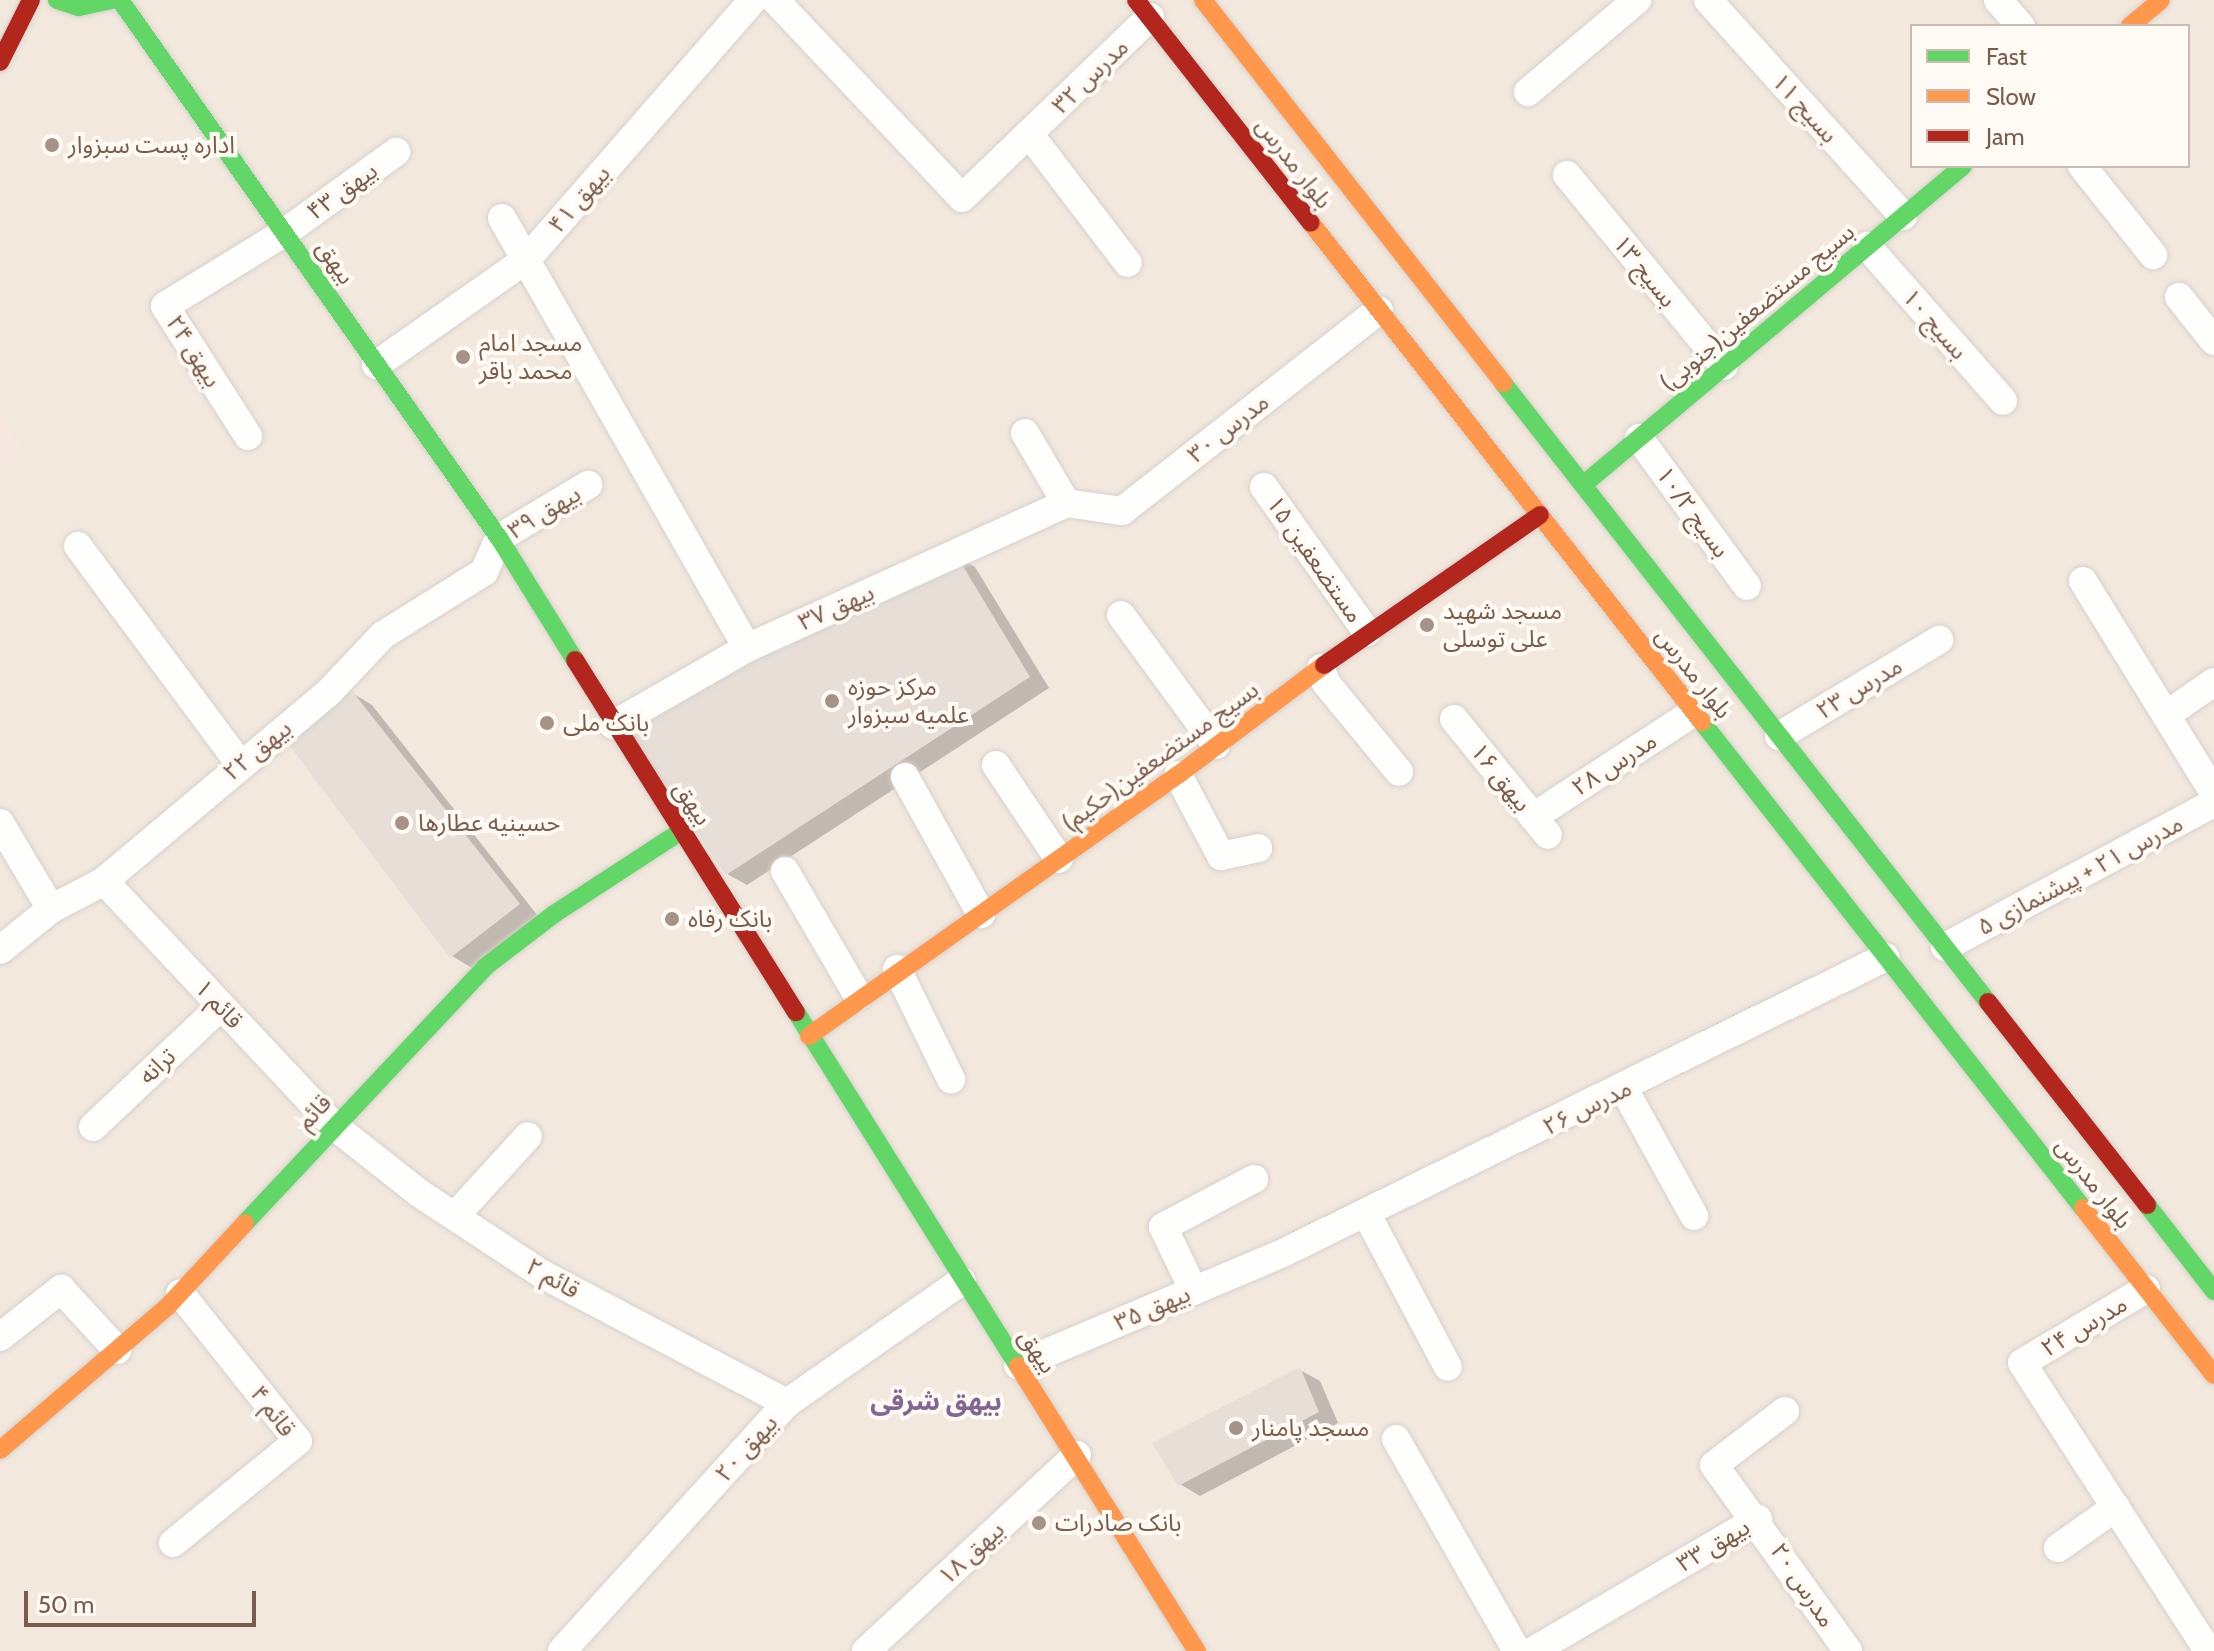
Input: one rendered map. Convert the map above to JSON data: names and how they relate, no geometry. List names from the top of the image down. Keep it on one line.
{"streets":{"main road":["بلوار مدرس","بیهق","بسیج مستضعفین(جنوبی)","بسیج مستضعفین(حکیم)","قائم"],"street":["مدرس ۳۲","بسیج ۱۱","بیهق ۴۳","بیهق ۴۱","بسیج ۱۳","بسیج ۱۰","بیهق ۲۴","مدرس ۳۰","بیهق ۳۹","بسیج ۱۰/۲","مستضعفین ۱۵","بیهق ۳۷","مدرس ۲۳","بیهق ۲۲","مدرس ۲۸","بیهق ۱۶","مدرس ۲۱ + پیشنمازی ۵","قائم ۱","ترانه","مدرس ۲۶","قائم ۲","بیهق ۳۵","مدرس ۲۴","قائم ۴","بیهق ۲۰","بیهق ۳۳","بیهق ۱۸","مدرس ۲۰"]},"crossings":[["مدرس ۳۲","بلوار مدرس"],["بسیج ۱۱","بسیج مستضعفین(جنوبی)"],["بلوار مدرس","بسیج مستضعفین(جنوبی)"],["بلوار مدرس","مدرس ۳۰"],["بلوار مدرس","مدرس ۲۳"],["بلوار مدرس","بسیج مستضعفین(حکیم)"],["بلوار مدرس","مدرس ۲۸"],["بلوار مدرس","مدرس ۲۱ + پیشنمازی ۵"],["بلوار مدرس","مدرس ۲۶"],["بلوار مدرس","مدرس ۲۴"],["بیهق ۴۳","بیهق"],["بیهق ۴۳","بیهق ۲۴"],["بیهق ۴۱","بیهق"],["بیهق","بیهق ۲۴"],["بیهق","بیهق ۳۹"],["بیهق","بیهق ۳۷"],["بیهق","بیهق ۲۲"],["بیهق","بسیج مستضعفین(حکیم)"],["بیهق","قائم"],["بیهق","بیهق ۳۵"],["بیهق","بیهق ۲۰"],["بیهق","بیهق ۱۸"],["بسیج ۱۳","بسیج مستضعفین(جنوبی)"],["بسیج مستضعفین(جنوبی)","بسیج ۱۰"],["بسیج مستضعفین(جنوبی)","بسیج ۱۰/۲"],["مدرس ۳۰","بیهق ۳۷"],["بیهق ۳۹","بیهق ۲۲"],["مستضعفین ۱۵","بسیج مستضعفین(حکیم)"],["بیهق ۲۲","قائم ۱"],["مدرس ۲۸","بیهق ۱۶"],["قائم ۱","ترانه"],["قائم ۱","قائم"],["قائم ۱","قائم ۲"],["مدرس ۲۶","بیهق ۳۵"],["قائم","قائم ۲"],["قائم","قائم ۴"],["قائم ۲","بیهق ۲۰"],["بیهق ۳۳","مدرس ۲۰"]],"districts":["بیهق شرقی"],"places":["اداره پست سبزوار","مسجد امام محمد باقر","مسجد شهید علی توسلی","مرکز حوزه علمیه سبزوار","بانک ملی","حسینیه عطارها","بانک رفاه","مسجد پامنار","بانک صادرات"],"legend":["Fast","Slow","Jam"],"scale_bar":"50 m"}
